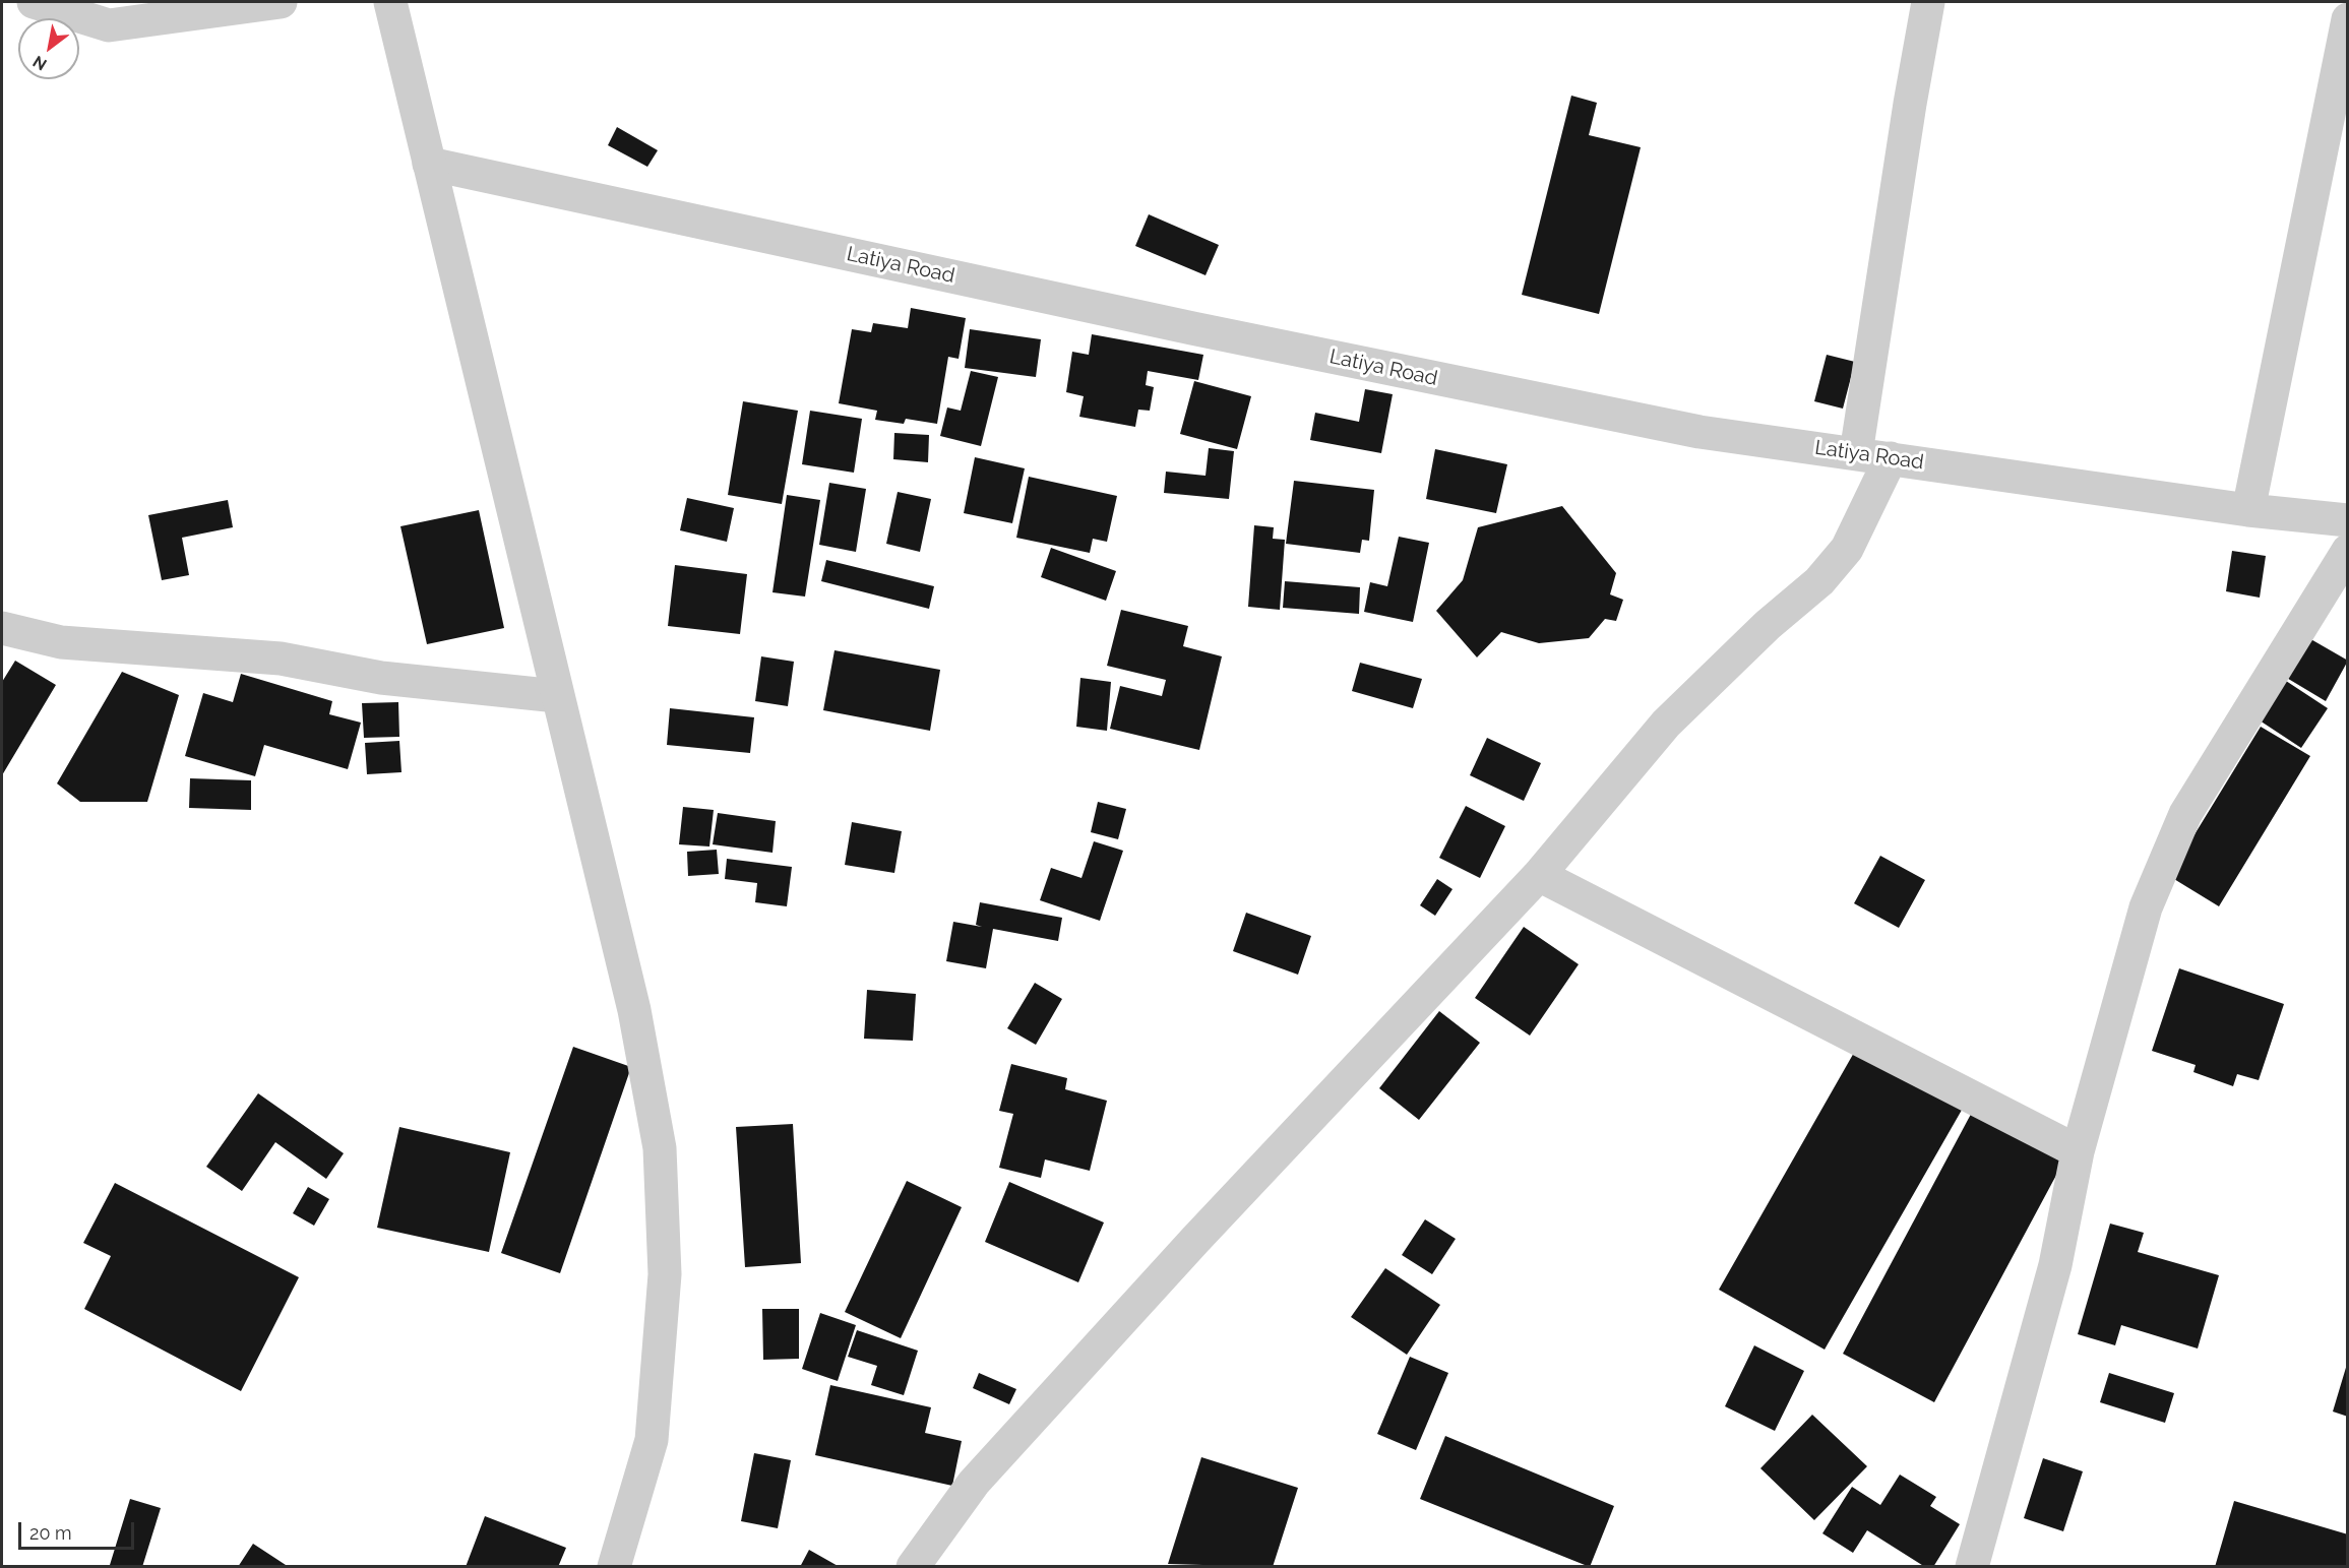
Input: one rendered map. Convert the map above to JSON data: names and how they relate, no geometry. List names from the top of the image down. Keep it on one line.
{"streets":{"street":["Latiya Road"]},"scale_bar":"20 m","north":"bottom left"}
